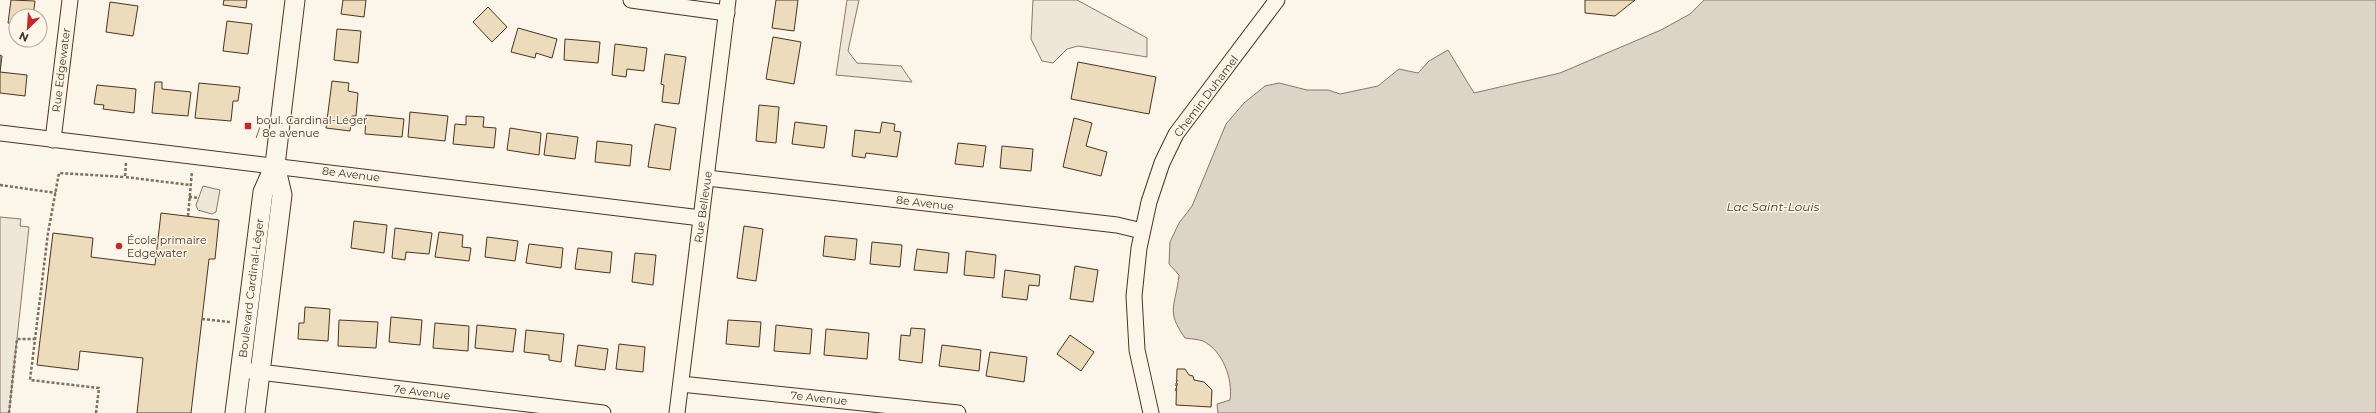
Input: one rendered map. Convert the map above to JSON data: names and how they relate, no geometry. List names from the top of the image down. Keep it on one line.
{"streets":{"street":["Rue Edgewater","Chemin Duhamel","8e Avenue","Rue Bellevue","Boulevard Cardinal-Léger","7e Avenue"]},"crossings":[["Rue Edgewater","8e Avenue"],["Chemin Duhamel","8e Avenue"],["8e Avenue","Rue Bellevue"],["8e Avenue","Boulevard Cardinal-Léger"],["Rue Bellevue","7e Avenue"],["Boulevard Cardinal-Léger","7e Avenue"]],"water":["Lac Saint-Louis"],"places":{"transit":["boul. Cardinal-Léger / 8e avenue"],"other":["École primaire Edgewater"]},"north":"bottom left"}
